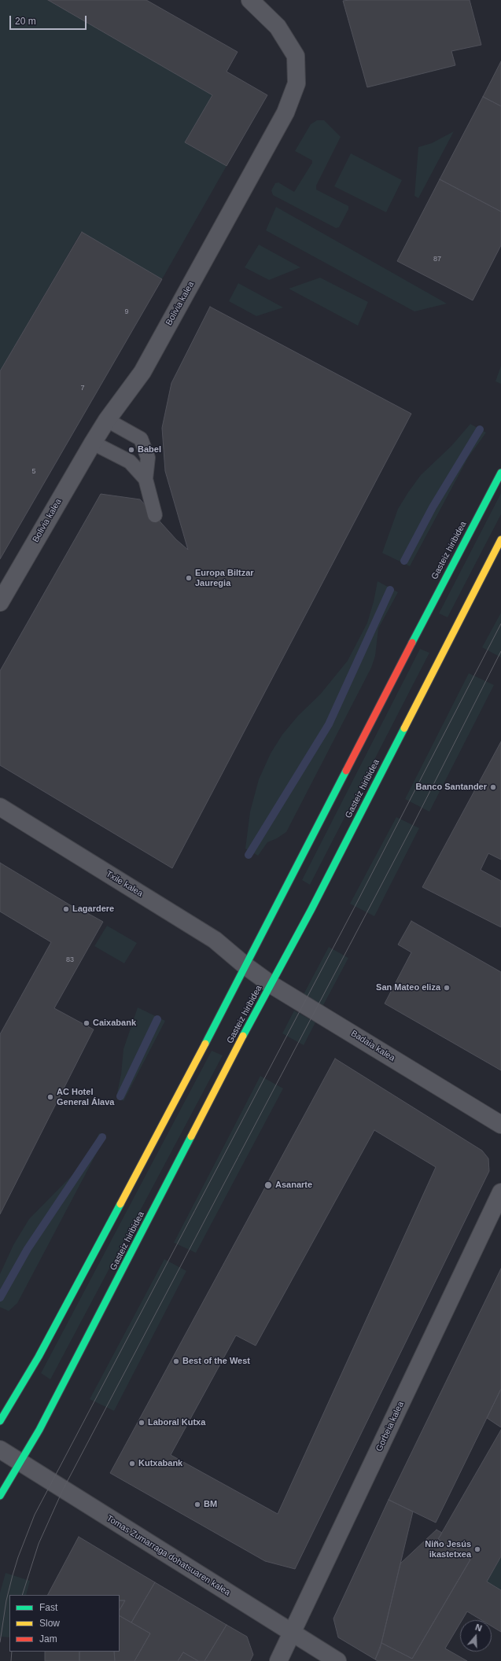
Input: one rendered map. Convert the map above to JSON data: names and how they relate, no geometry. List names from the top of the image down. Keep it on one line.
{"streets":{"main road":["Gasteiz hiribidea"],"street":["Bolivia kalea","Txile kalea","Badaia kalea","Gorbeia kalea","Tomas Zumarraga dohatsuaren kalea"]},"crossings":[["Gasteiz hiribidea","Txile kalea"],["Gasteiz hiribidea","Badaia kalea"],["Gasteiz hiribidea","Tomas Zumarraga dohatsuaren kalea"],["Txile kalea","Badaia kalea"],["Gorbeia kalea","Tomas Zumarraga dohatsuaren kalea"]],"places":["Babel","Europa Biltzar Jauregia","Banco Santander","Lagardere","San Mateo eliza","Caixabank","AC Hotel General Álava","Asanarte","Best of the West","Laboral Kutxa","Kutxabank","BM","Niño Jesús ikastetxea"],"house_numbers":["87","9","7","5","83"],"legend":["Fast","Slow","Jam"],"scale_bar":"20 m","north":"top"}
